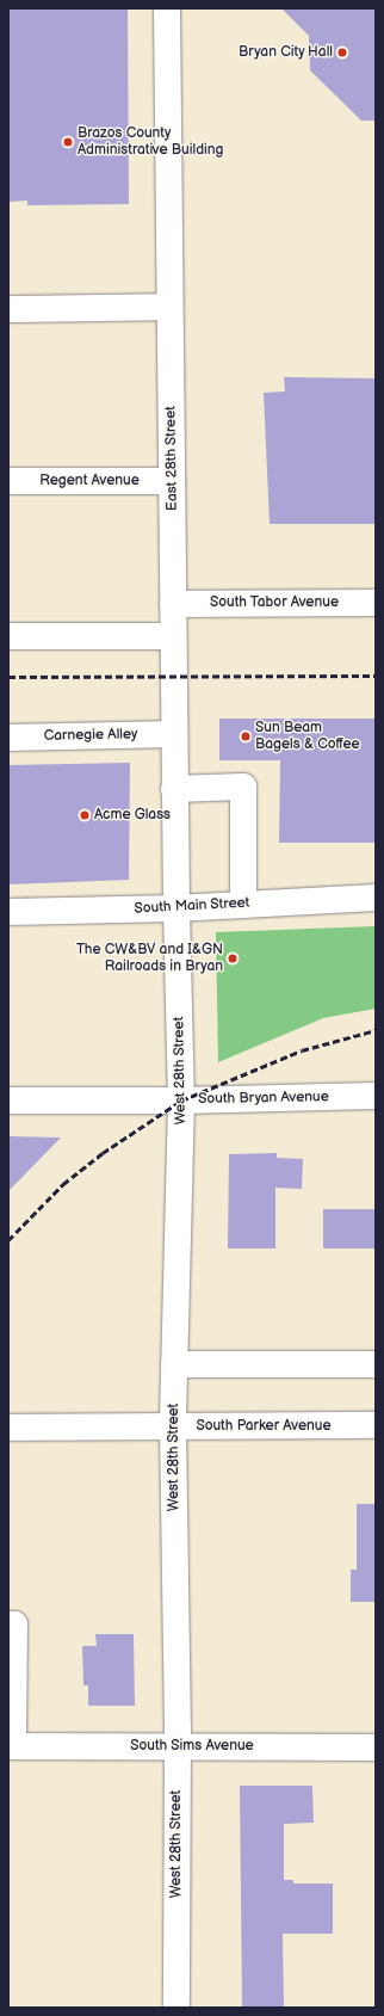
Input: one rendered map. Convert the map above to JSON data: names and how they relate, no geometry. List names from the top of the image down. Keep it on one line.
{"streets":{"street":["East 28th Street","Regent Avenue","South Tabor Avenue","Carnegie Alley","South Main Street","West 28th Street","South Bryan Avenue","South Parker Avenue","South Sims Avenue"]},"crossings":[["East 28th Street","Regent Avenue"],["East 28th Street","South Tabor Avenue"],["East 28th Street","Carnegie Alley"],["East 28th Street","South Main Street"],["East 28th Street","West 28th Street"],["South Main Street","West 28th Street"],["West 28th Street","South Bryan Avenue"],["West 28th Street","South Parker Avenue"],["West 28th Street","South Sims Avenue"]],"places":["Bryan City Hall","Brazos County Administrative Building","Sun Beam Bagels & Coffee","Acme Glass","The CW&BV and I&GN Railroads in Bryan"]}
